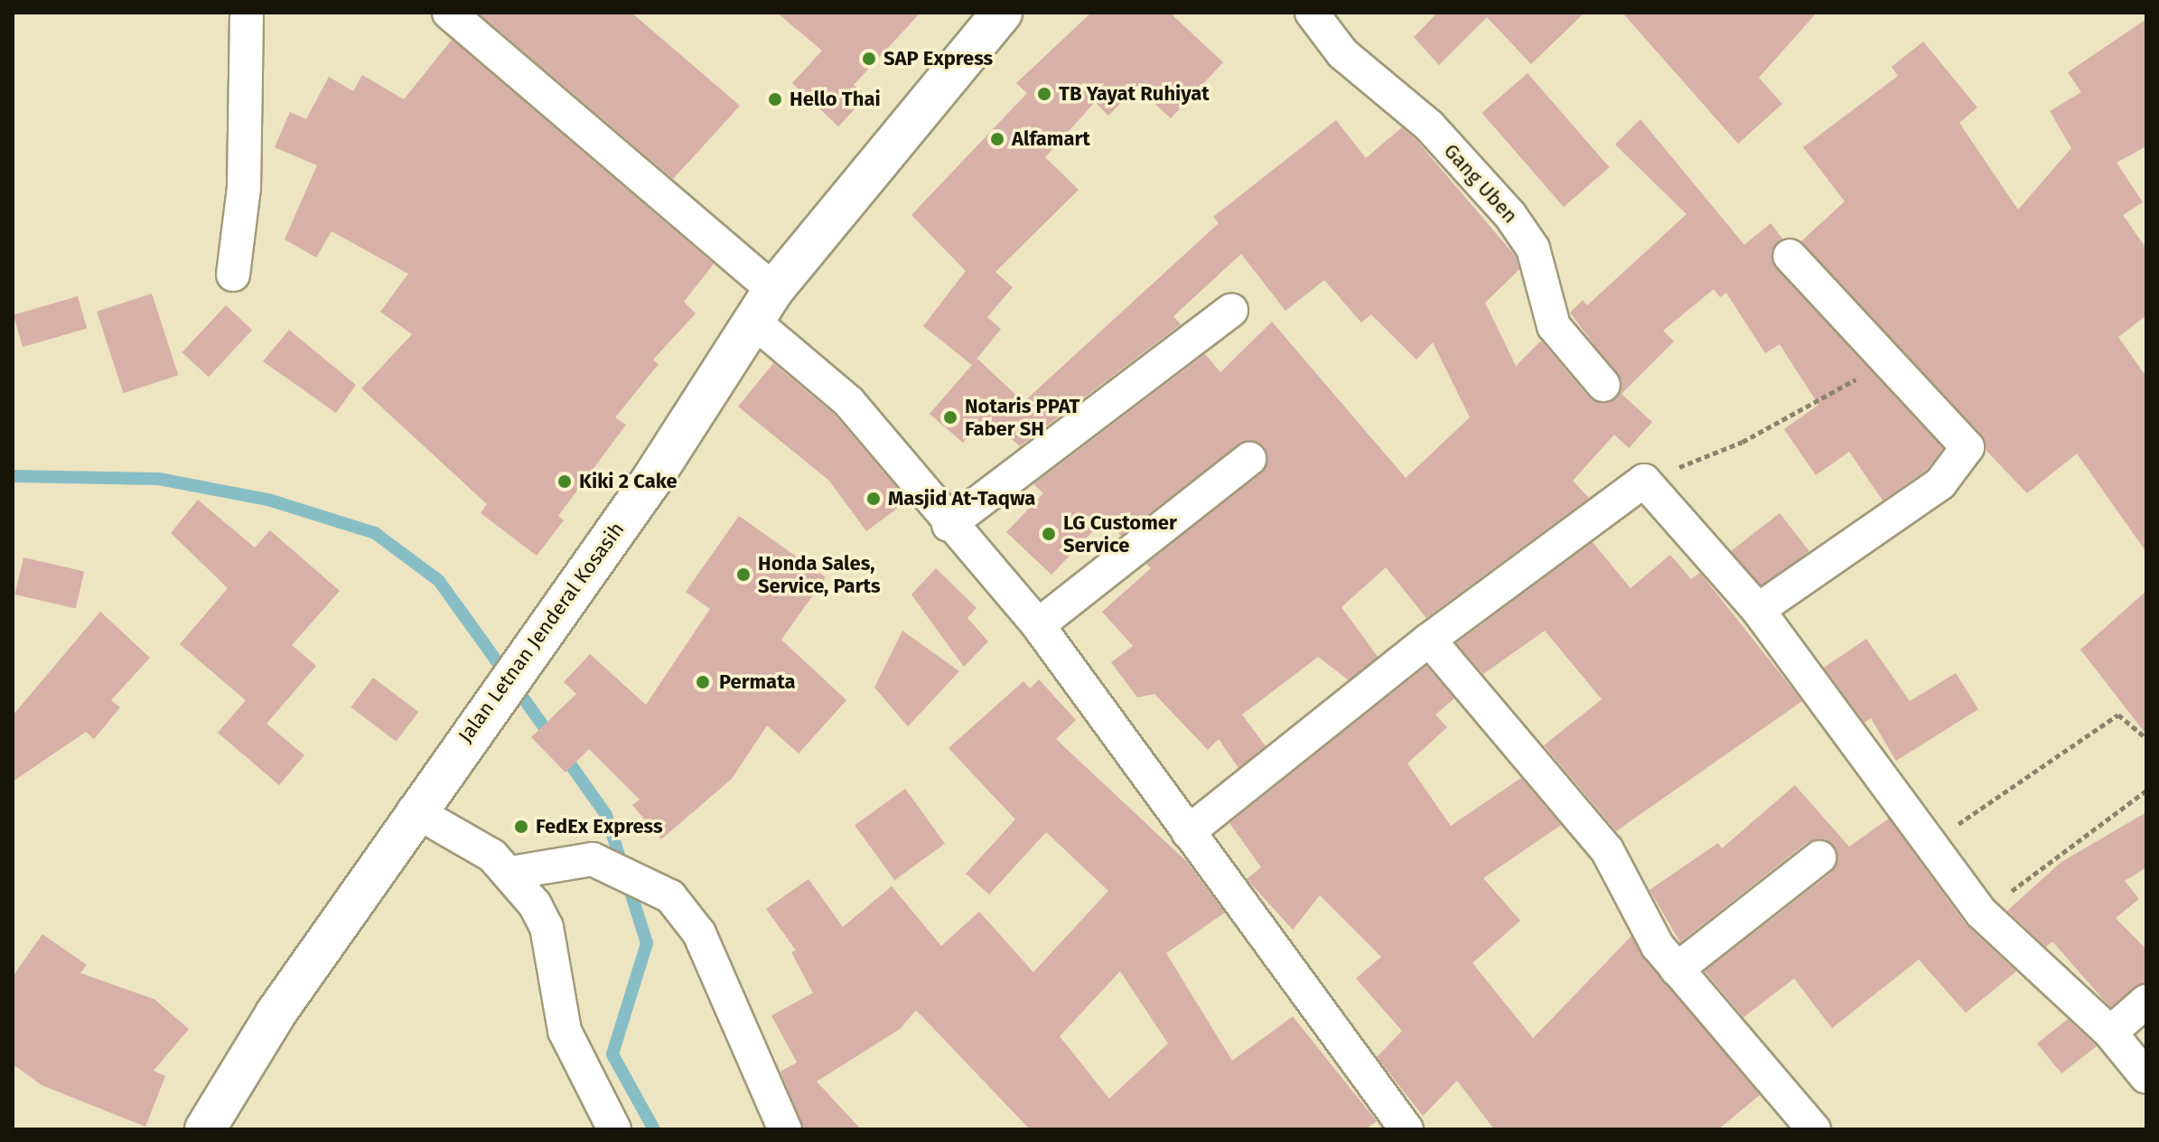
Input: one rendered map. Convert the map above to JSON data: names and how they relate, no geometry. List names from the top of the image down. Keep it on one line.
{"streets":{"highway":["Jalan Letnan Jenderal Kosasih"],"street":["Gang Uben"]},"places":["SAP Express","TB Yayat Ruhiyat","Hello Thai","Alfamart","Notaris PPAT Faber SH","Kiki 2 Cake","Masjid At-Taqwa","LG Customer Service","Honda Sales, Service, Parts","Permata","FedEx Express"]}
